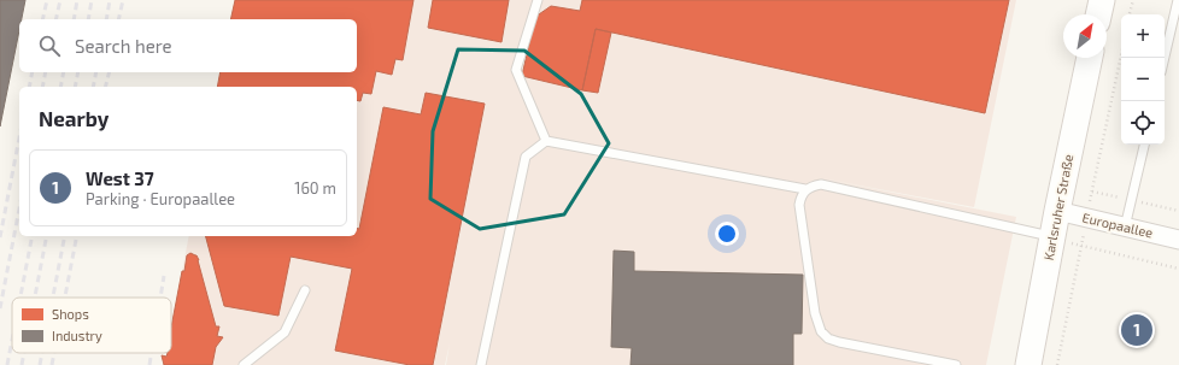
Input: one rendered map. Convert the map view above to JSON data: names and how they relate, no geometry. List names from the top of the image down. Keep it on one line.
{"streets":{"main road":["Karlsruher Straße"],"street":["Europaallee"]},"crossings":[["Karlsruher Straße","Europaallee"]],"legend":["Shops","Industry"],"north":"top right","page":{"map_buttons":["+","−"],"search":"Search here","heading":"Nearby","list":[{"mark":"1","name":"West 37","note":"Parking · Europaallee","value":"160 m"}],"pins":"1"}}
